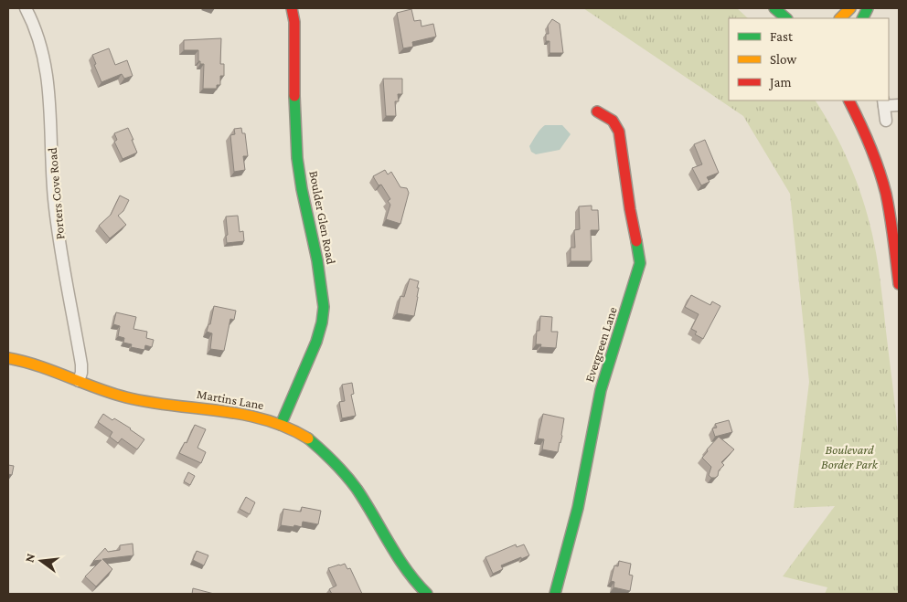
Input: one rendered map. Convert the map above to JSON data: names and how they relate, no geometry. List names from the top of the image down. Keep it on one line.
{"streets":{"street":["Porters Cove Road","Boulder Glen Road","Evergreen Lane","Martins Lane"]},"crossings":[["Porters Cove Road","Martins Lane"],["Boulder Glen Road","Martins Lane"]],"parks":["Boulevard Border Park"],"legend":["Fast","Slow","Jam"],"north":"left"}
